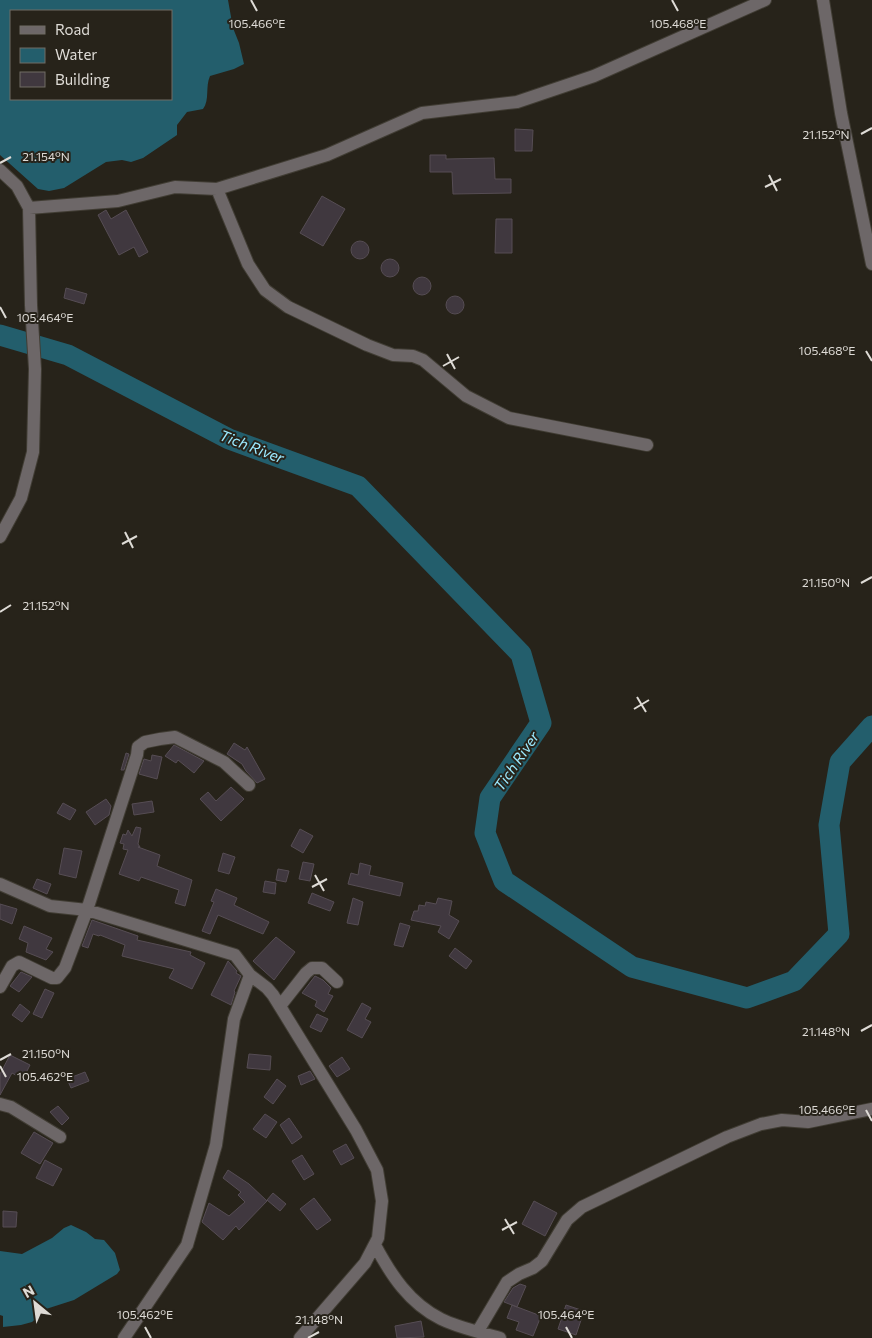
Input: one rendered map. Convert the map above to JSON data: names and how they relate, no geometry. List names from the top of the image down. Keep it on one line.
{"water":["Tich River"],"legend":["Road","Water","Building"],"north":"top left","coordinates":["105.466°E","105.468°E","21.152°N","21.154°N","105.464°E","21.150°N","21.148°N","105.462°E"]}
